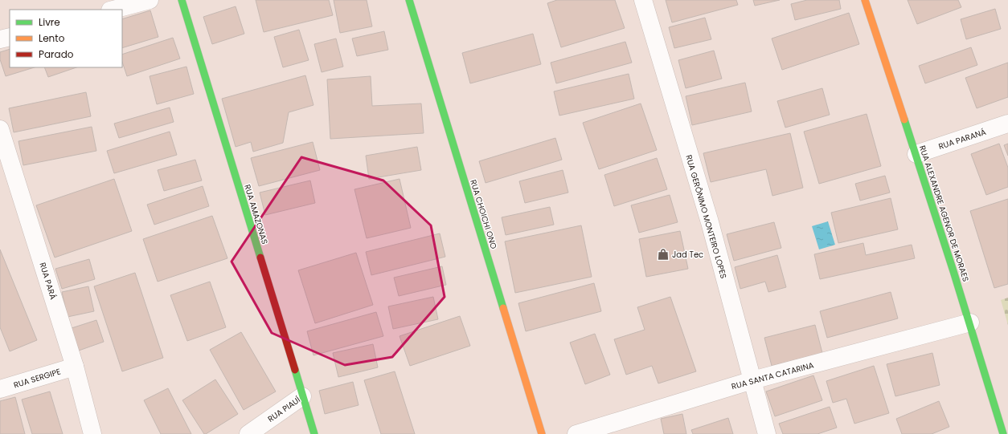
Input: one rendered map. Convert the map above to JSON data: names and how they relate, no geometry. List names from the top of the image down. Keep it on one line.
{"streets":{"street":["RUA PARANÁ","RUA ALEXANDRE AGENOR DE MORAES","RUA AMAZONAS","RUA CHOICHI ONO","RUA GERÔNIMO MONTEIRO LOPES","RUA PARÁ","RUA SANTA CATARINA","RUA SERGIPE","RUA PIAUÍ"]},"crossings":[["RUA PARANÁ","RUA ALEXANDRE AGENOR DE MORAES"],["RUA ALEXANDRE AGENOR DE MORAES","RUA SANTA CATARINA"],["RUA AMAZONAS","RUA PIAUÍ"],["RUA GERÔNIMO MONTEIRO LOPES","RUA SANTA CATARINA"],["RUA PARÁ","RUA SERGIPE"]],"places":{"shop":["Jad Tec"]},"legend":["Livre","Lento","Parado"]}
